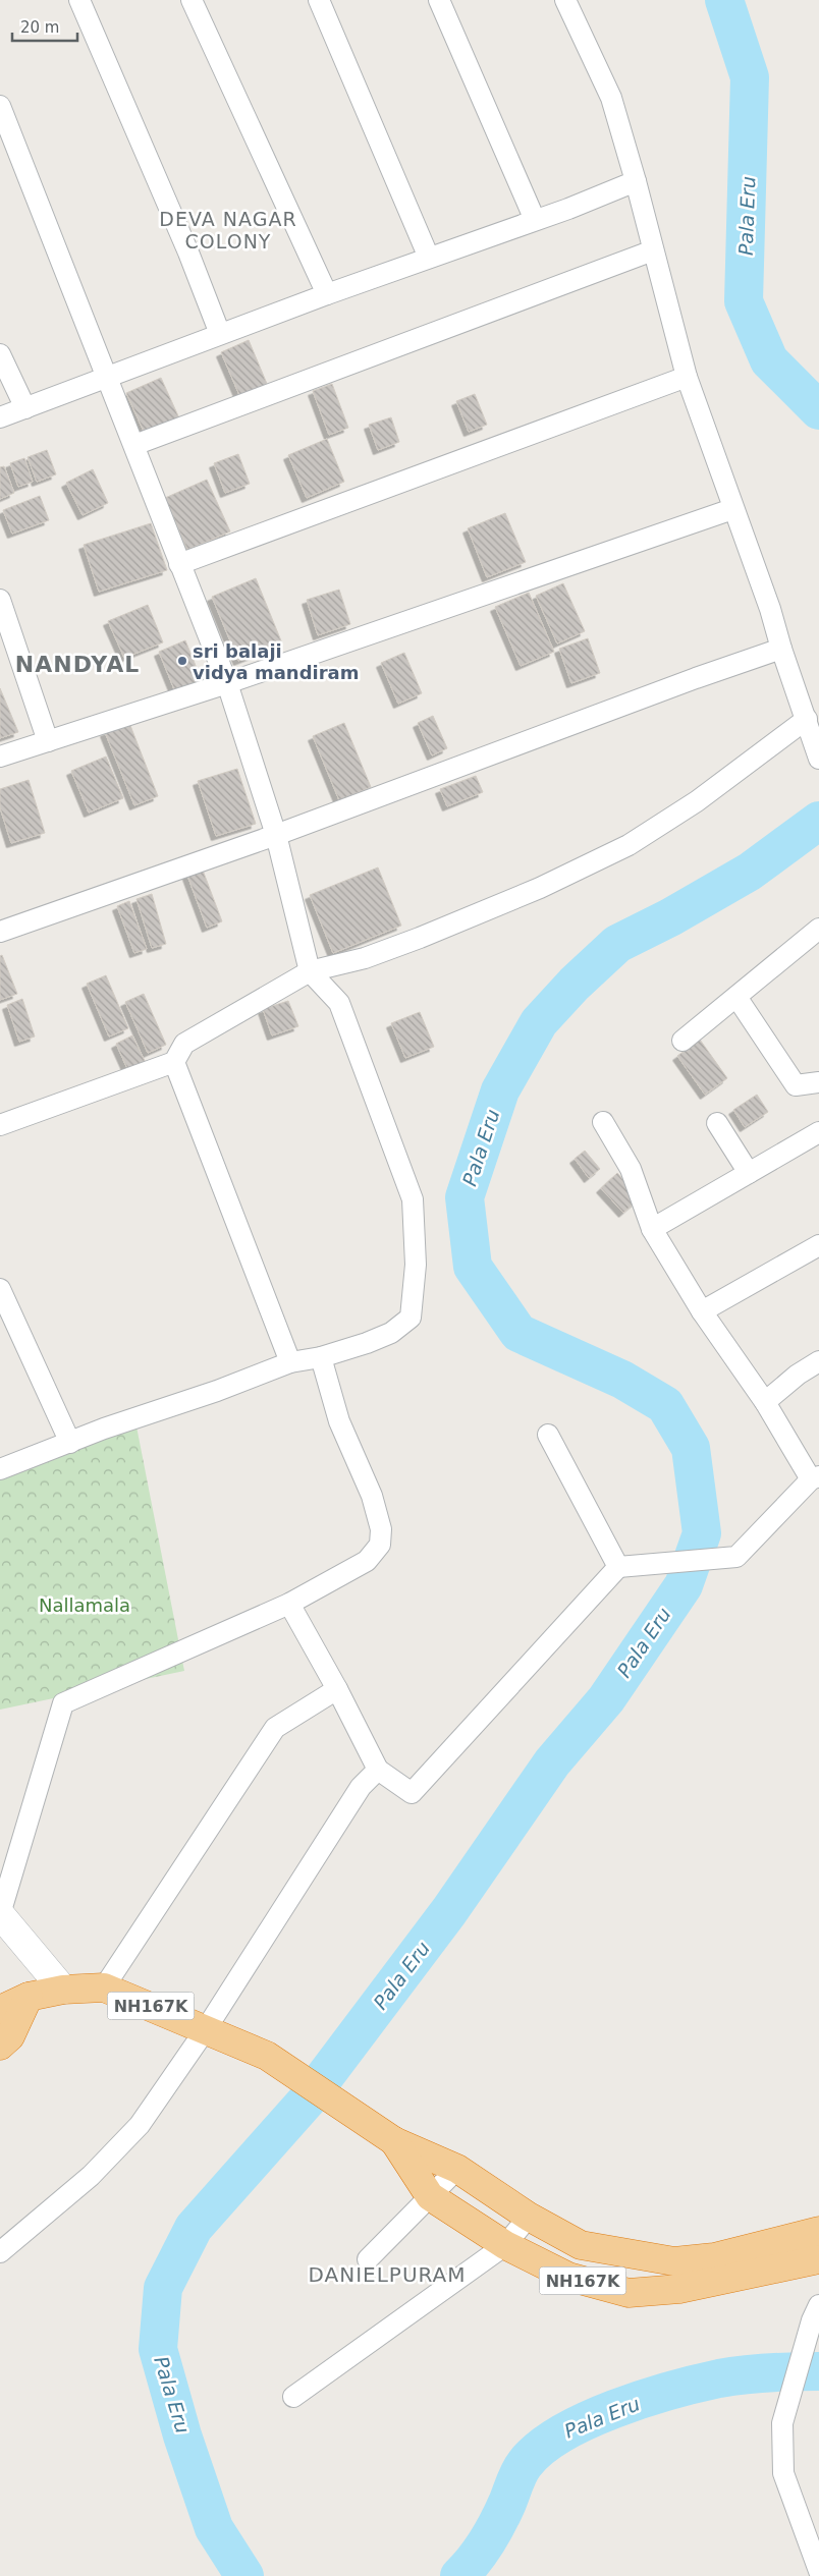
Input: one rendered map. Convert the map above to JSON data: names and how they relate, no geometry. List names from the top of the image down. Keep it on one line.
{"streets":{"highway":["NH167K"]},"districts":["DEVA NAGAR COLONY","NANDYAL","DANIELPURAM"],"water":["Pala Eru"],"parks":["Nallamala"],"places":["sri balaji vidya mandiram"],"scale_bar":"20 m"}
